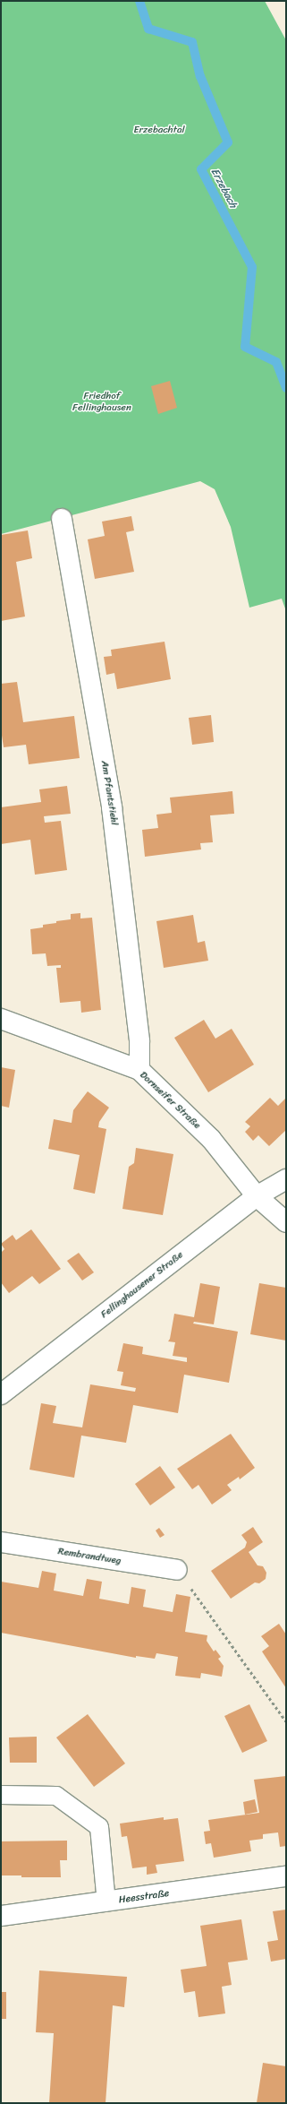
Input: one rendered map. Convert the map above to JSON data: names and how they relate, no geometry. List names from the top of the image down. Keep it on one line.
{"streets":{"street":["Am Pfantstiehl","Dornseifer Straße","Fellinghausener Straße","Rembrandtweg","Heesstraße"]},"crossings":[["Am Pfantstiehl","Dornseifer Straße"],["Dornseifer Straße","Fellinghausener Straße"]],"water":["Erzebach"],"parks":["Erzebachtal","Friedhof Fellinghausen"]}
